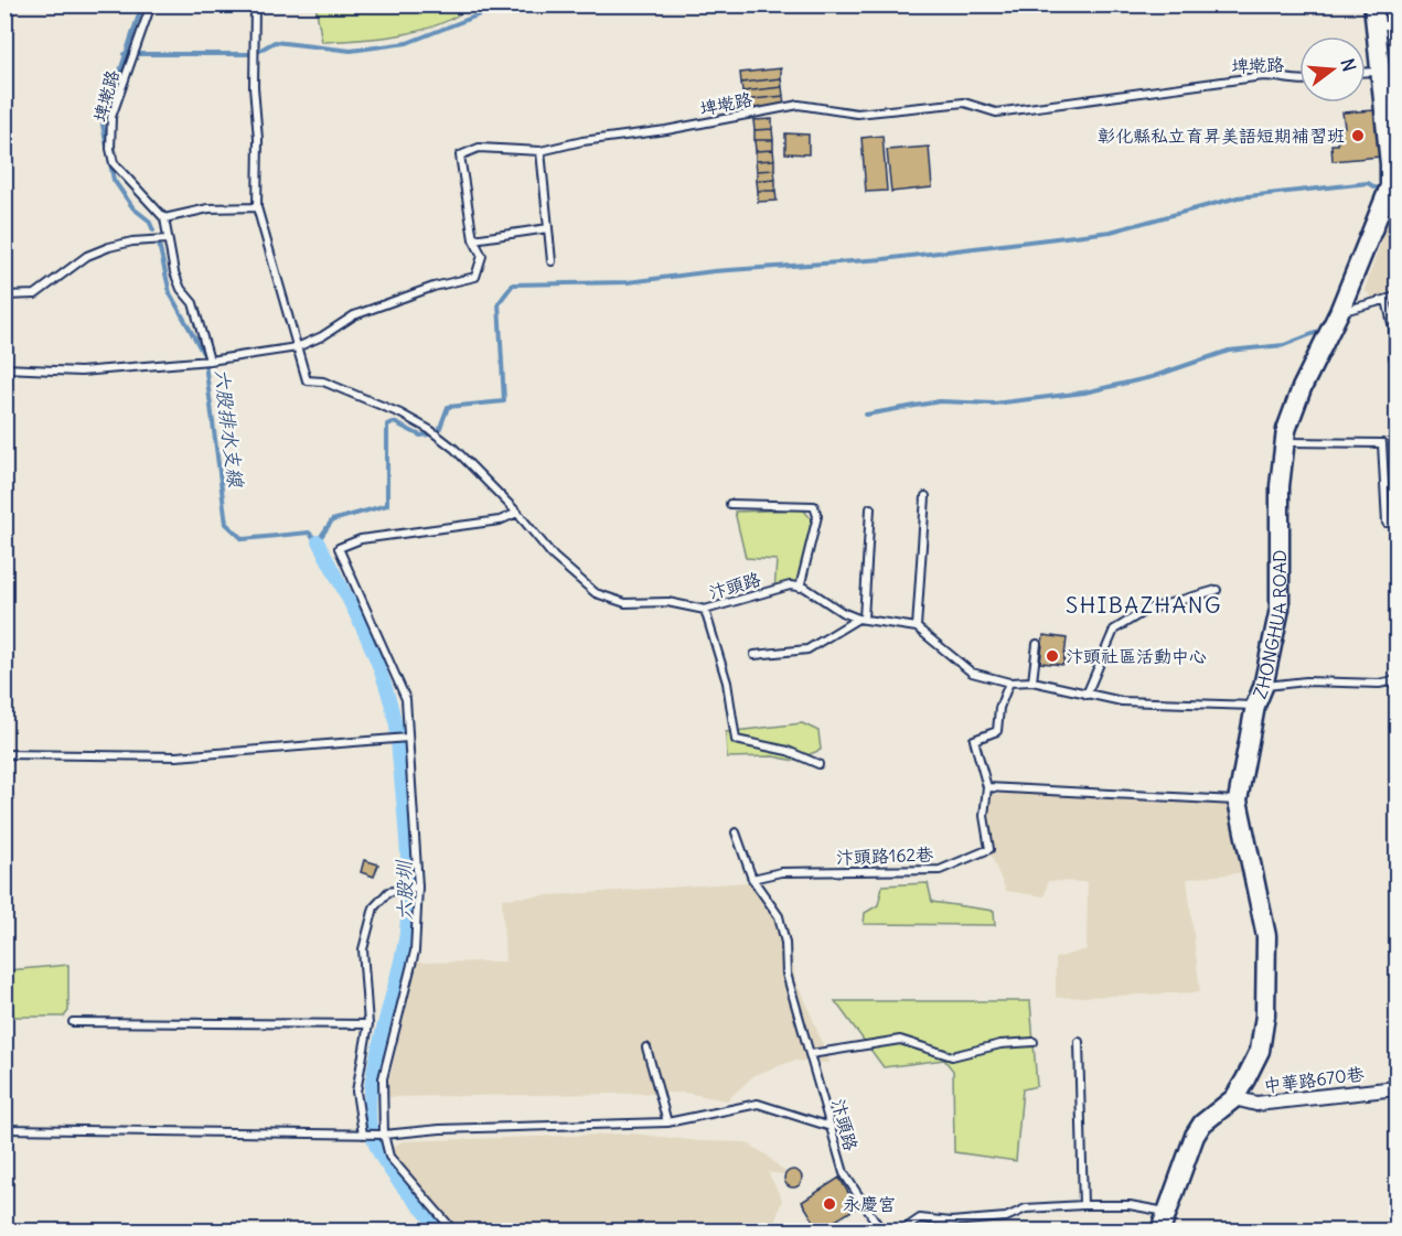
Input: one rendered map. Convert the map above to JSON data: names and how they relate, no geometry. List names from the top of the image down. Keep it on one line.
{"streets":{"street":["ZHONGHUA ROAD","中華路670巷"],"lane":["埤墘路","汴頭路","汴頭路162巷"]},"crossings":[["埤墘路","汴頭路"],["汴頭路","汴頭路162巷"],["ZHONGHUA ROAD","中華路670巷"]],"districts":["SHIBAZHANG"],"water":["六股排水支線","六股圳"],"places":["彰化縣私立育昇美語短期補習班","汴頭社區活動中心","永慶宮"],"north":"right"}
